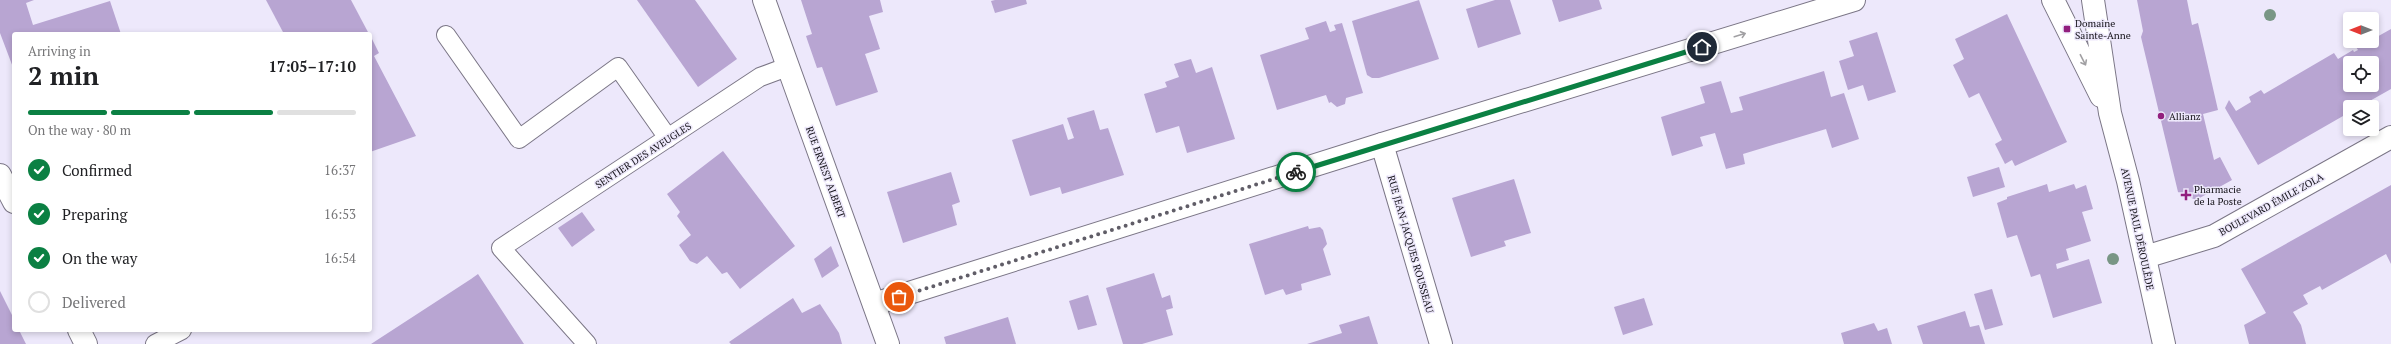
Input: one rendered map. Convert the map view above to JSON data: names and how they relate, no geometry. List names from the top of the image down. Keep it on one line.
{"streets":{"street":["RUE ERNEST ALBERT","BOULEVARD ÉMILE ZOLA","AVENUE PAUL DÉROULÈDE","RUE JEAN-JACQUES ROUSSEAU"],"lane":["SENTIER DES AVEUGLES"]},"crossings":[["SENTIER DES AVEUGLES","RUE ERNEST ALBERT"],["BOULEVARD ÉMILE ZOLA","AVENUE PAUL DÉROULÈDE"]],"places":{"transit":["Domaine Sainte-Anne"],"other":["Allianz"],"health":["Pharmacie de la Poste"]},"north":"left","page":{"heading":["2 min","Arriving in","17:05–17:10"],"bar":"On the way · 80 m","list":[["Confirmed","16:37"],["Preparing","16:53"],["On the way","16:54"],"Delivered"]}}
